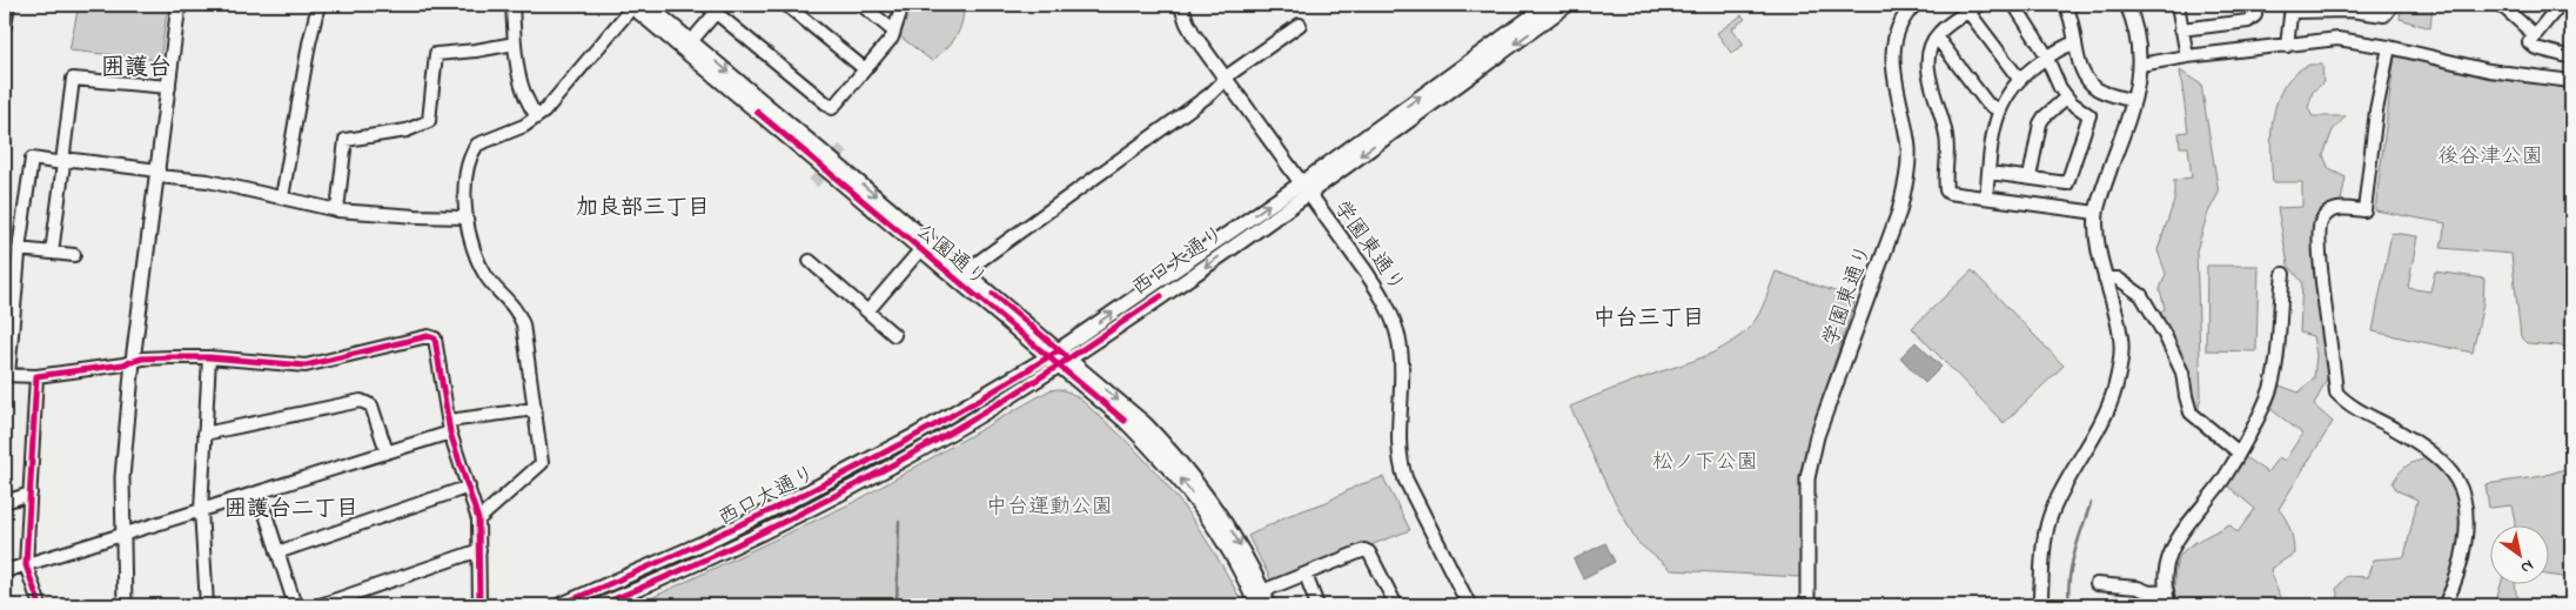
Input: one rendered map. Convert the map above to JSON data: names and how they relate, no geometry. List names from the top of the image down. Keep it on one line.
{"streets":{"street":["学園東通り","公園通り","西口大通り"]},"crossings":[["学園東通り","西口大通り"],["公園通り","西口大通り"]],"districts":["囲護台","加良部三丁目","中台三丁目","囲護台二丁目"],"parks":["後谷津公園","松ノ下公園","中台運動公園"],"north":"bottom right"}
